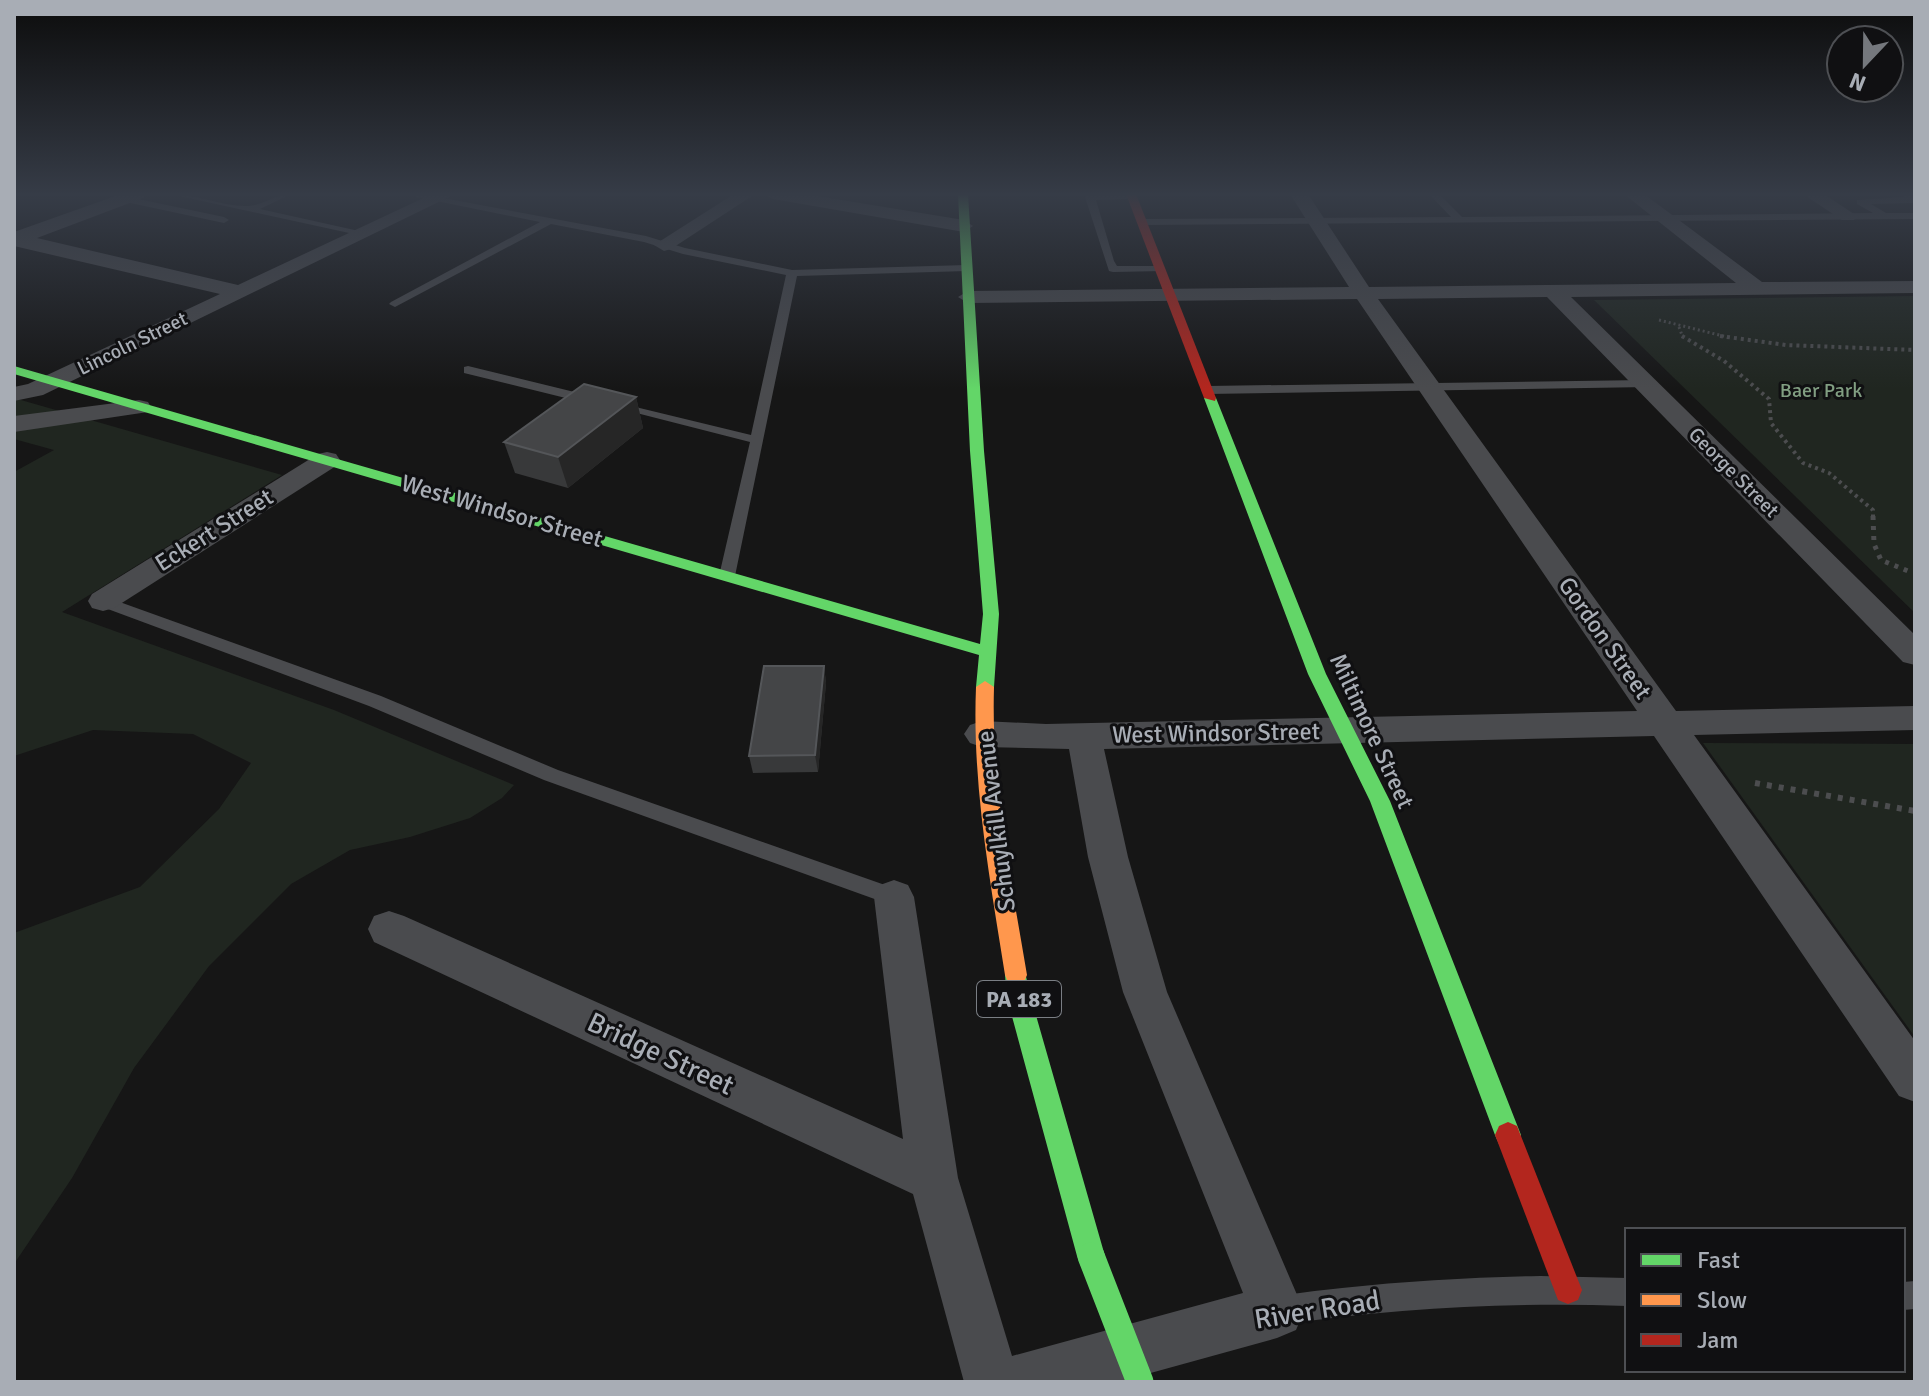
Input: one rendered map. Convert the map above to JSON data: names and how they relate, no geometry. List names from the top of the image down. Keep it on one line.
{"streets":{"main road":["West Windsor Street","Miltimore Street","Schuylkill Avenue","PA 183"],"street":["Lincoln Street","George Street","Eckert Street","Gordon Street","Bridge Street","River Road"]},"crossings":[["Lincoln Street","West Windsor Street"],["West Windsor Street","Eckert Street"],["West Windsor Street","Gordon Street"],["West Windsor Street","Miltimore Street"],["West Windsor Street","Schuylkill Avenue"],["Miltimore Street","River Road"]],"parks":["Baer Park"],"legend":["Fast","Slow","Jam"],"north":"bottom"}
